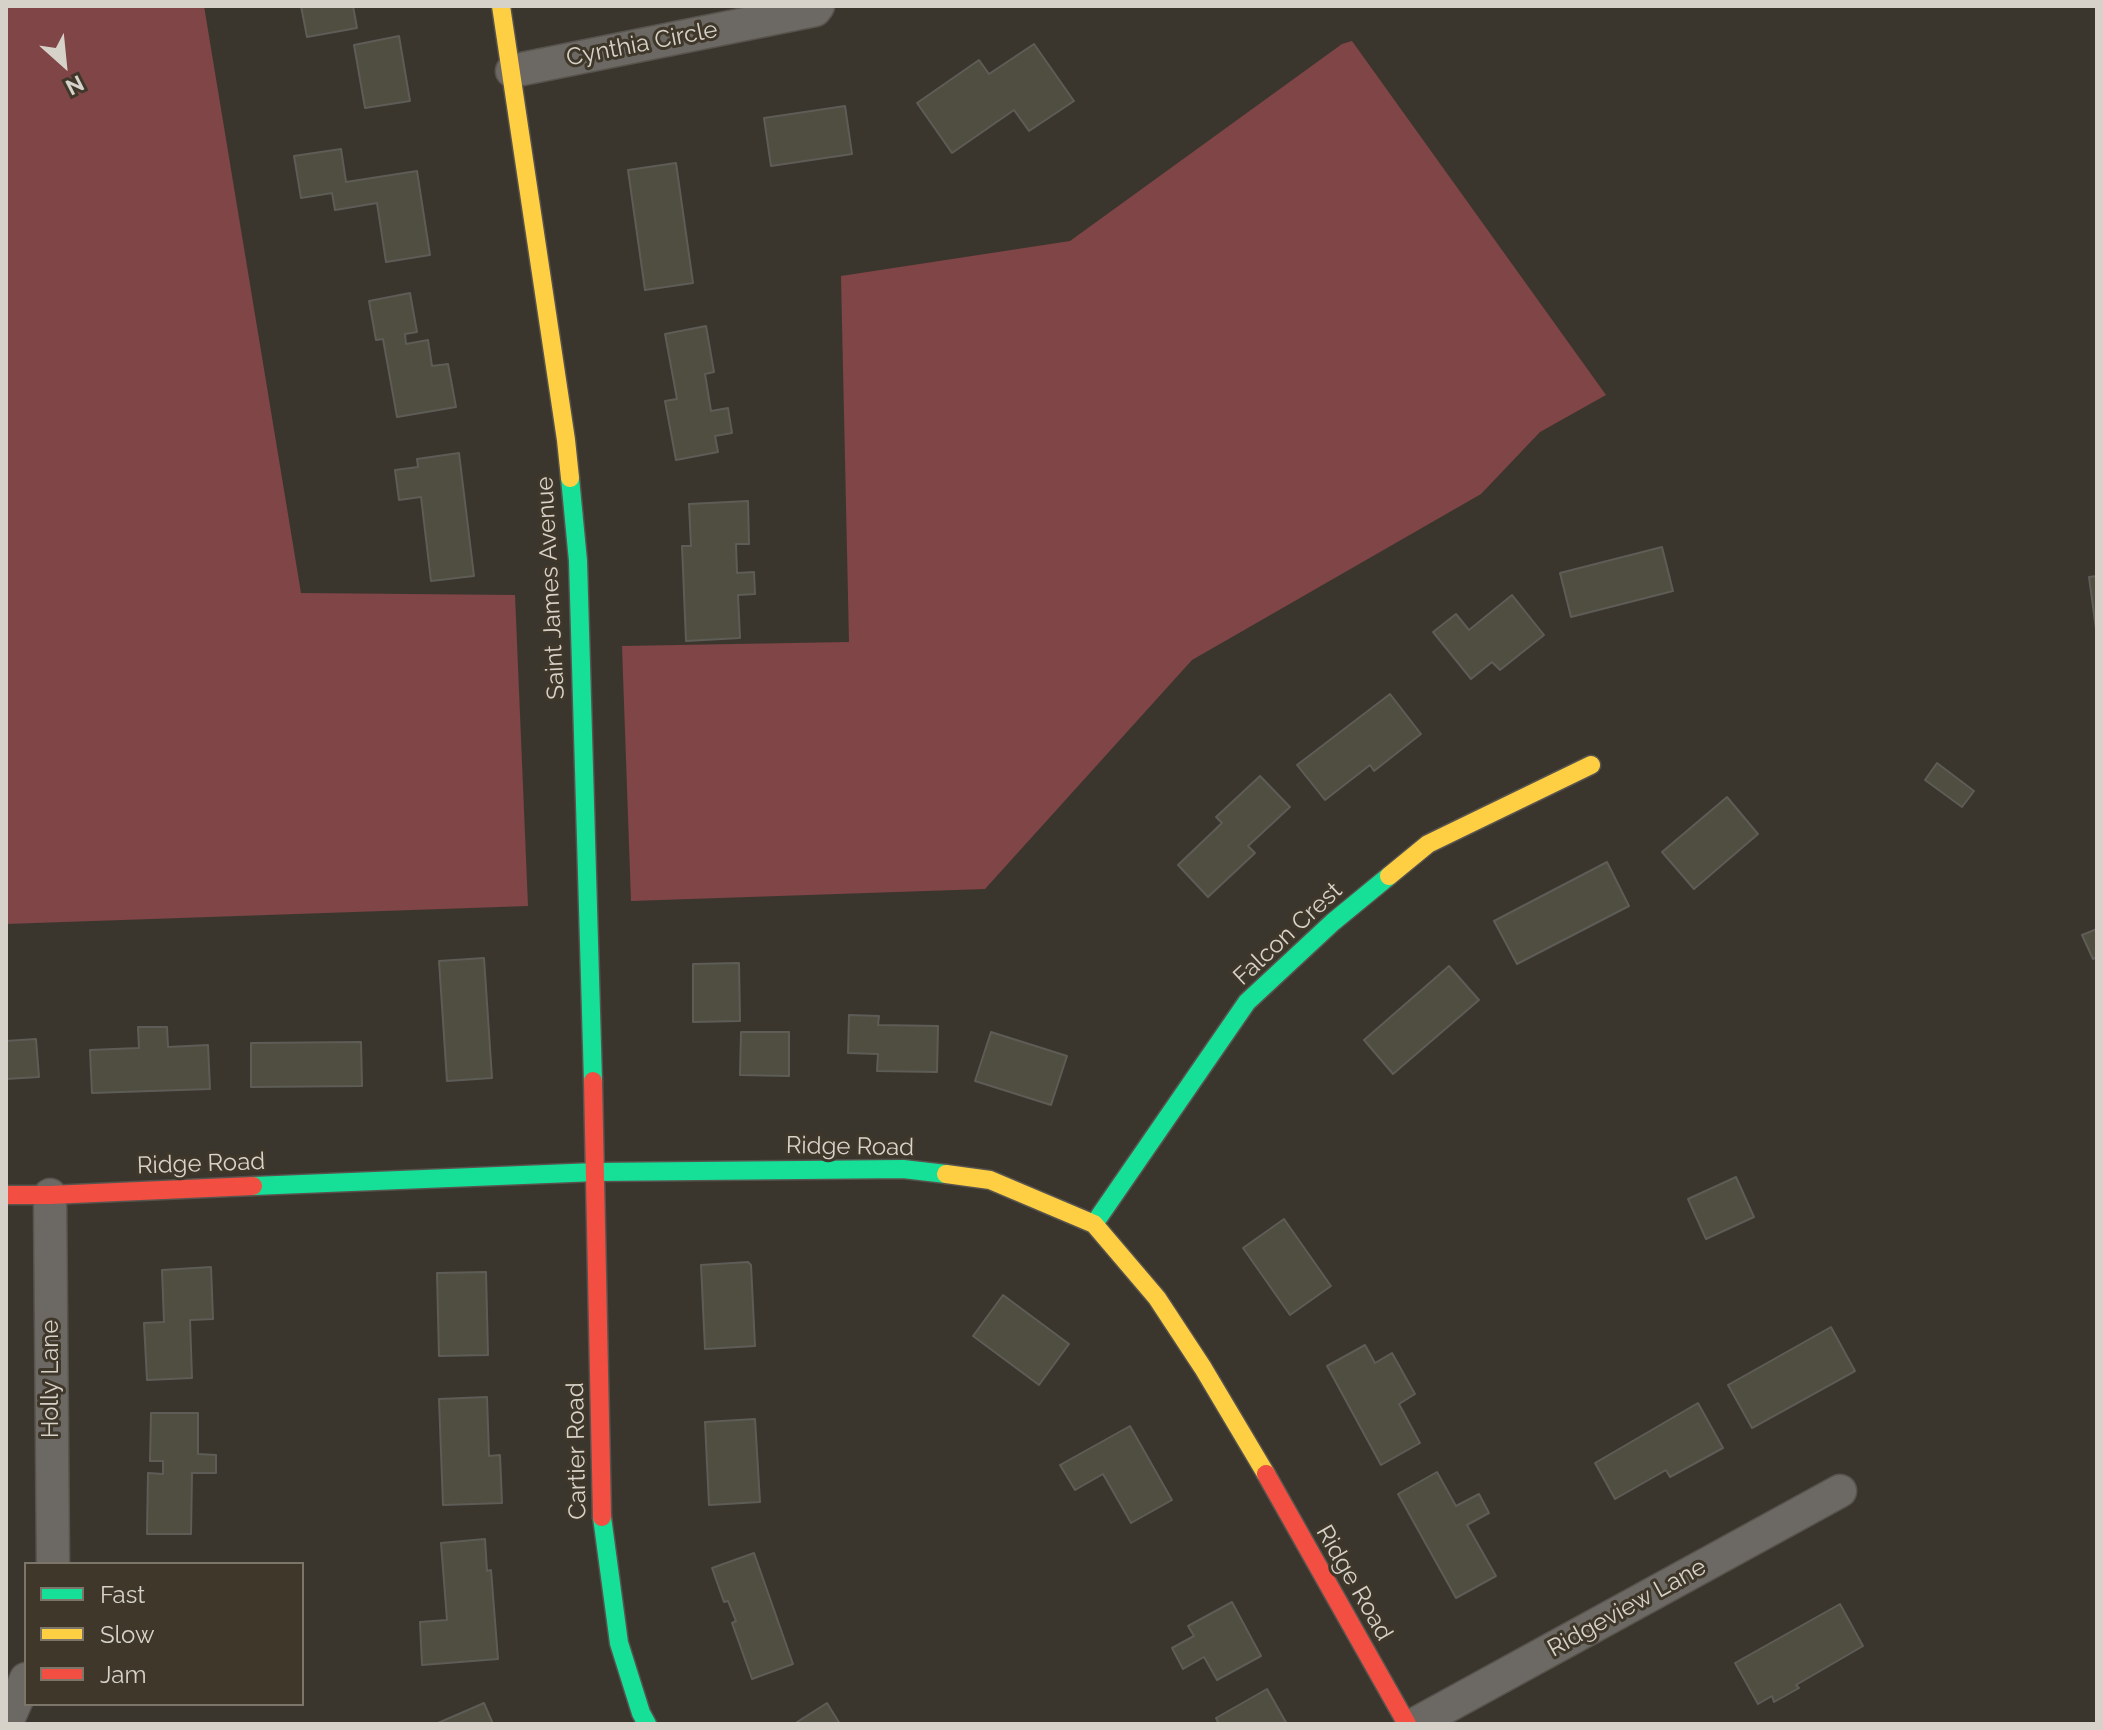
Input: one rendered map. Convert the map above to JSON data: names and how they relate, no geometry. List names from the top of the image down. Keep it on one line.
{"streets":{"street":["Cynthia Circle","Saint James Avenue","Falcon Crest","Ridge Road","Holly Lane","Cartier Road","Ridgeview Lane"]},"crossings":[["Cynthia Circle","Saint James Avenue"],["Saint James Avenue","Ridge Road"],["Saint James Avenue","Cartier Road"],["Falcon Crest","Ridge Road"],["Ridge Road","Holly Lane"],["Ridge Road","Cartier Road"]],"legend":["Fast","Slow","Jam"],"north":"bottom right"}
